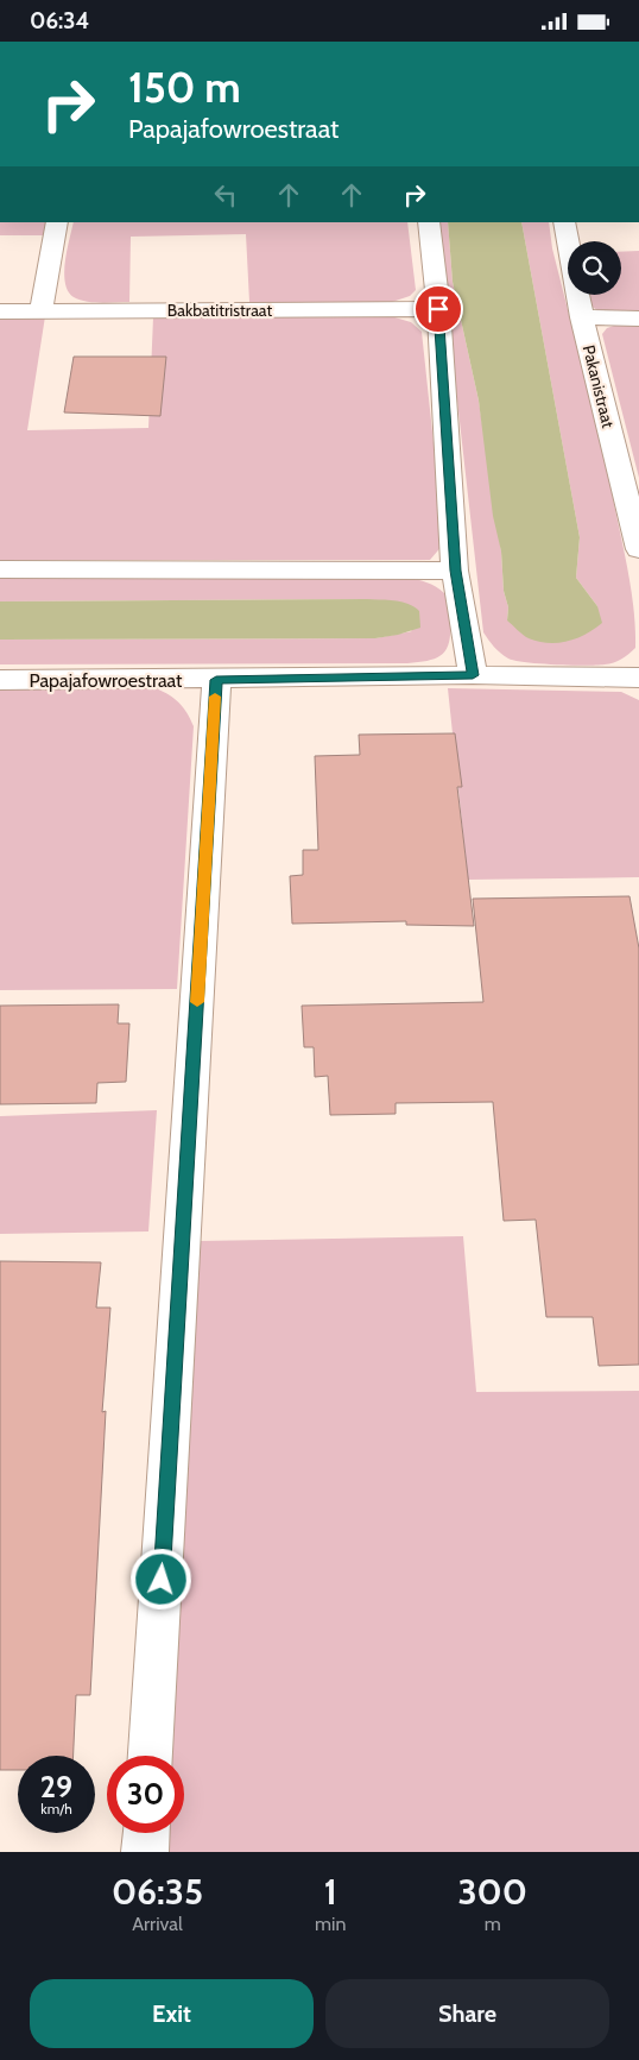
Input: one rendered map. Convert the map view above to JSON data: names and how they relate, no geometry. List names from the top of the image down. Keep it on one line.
{"streets":{"street":["Bakbatitristraat","Pakanistraat","Papajafowroestraat"]},"page":{"status":"06:34","turn":["150 m","Papajafowroestraat"],"speed":"29 km/h","limit":"30","eta":["06:35","Arrival","1","min","300","m"],"buttons":["Exit","Share"]}}
